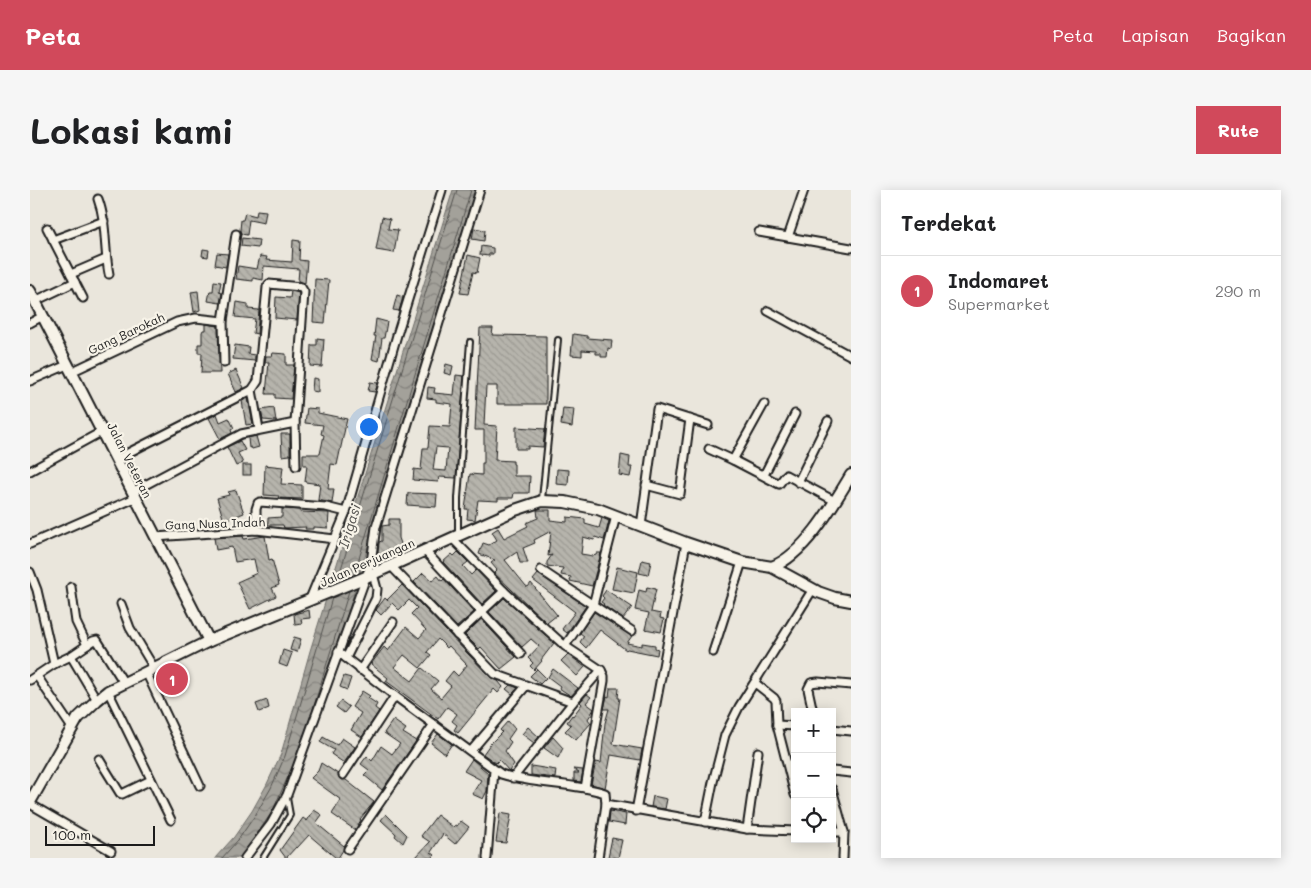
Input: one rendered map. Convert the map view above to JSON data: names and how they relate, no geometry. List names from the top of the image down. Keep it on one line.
{"streets":{"main road":["Jalan Veteran","Jalan Perjuangan"],"street":["Gang Barokah","Gang Nusa Indah"]},"crossings":[["Gang Barokah","Jalan Veteran"],["Jalan Veteran","Gang Nusa Indah"],["Jalan Veteran","Jalan Perjuangan"]],"water":["Irigasi"],"scale_bar":"100 m","page":{"header":"Peta","nav":["Peta","Lapisan","Bagikan"],"buttons":"Rute","title":"Lokasi kami","heading":"Terdekat","list":[{"mark":"1","name":"Indomaret","note":"Supermarket","value":"290 m"}],"pins":"1","map_buttons":["+","−"],"scale":"100 m"}}
